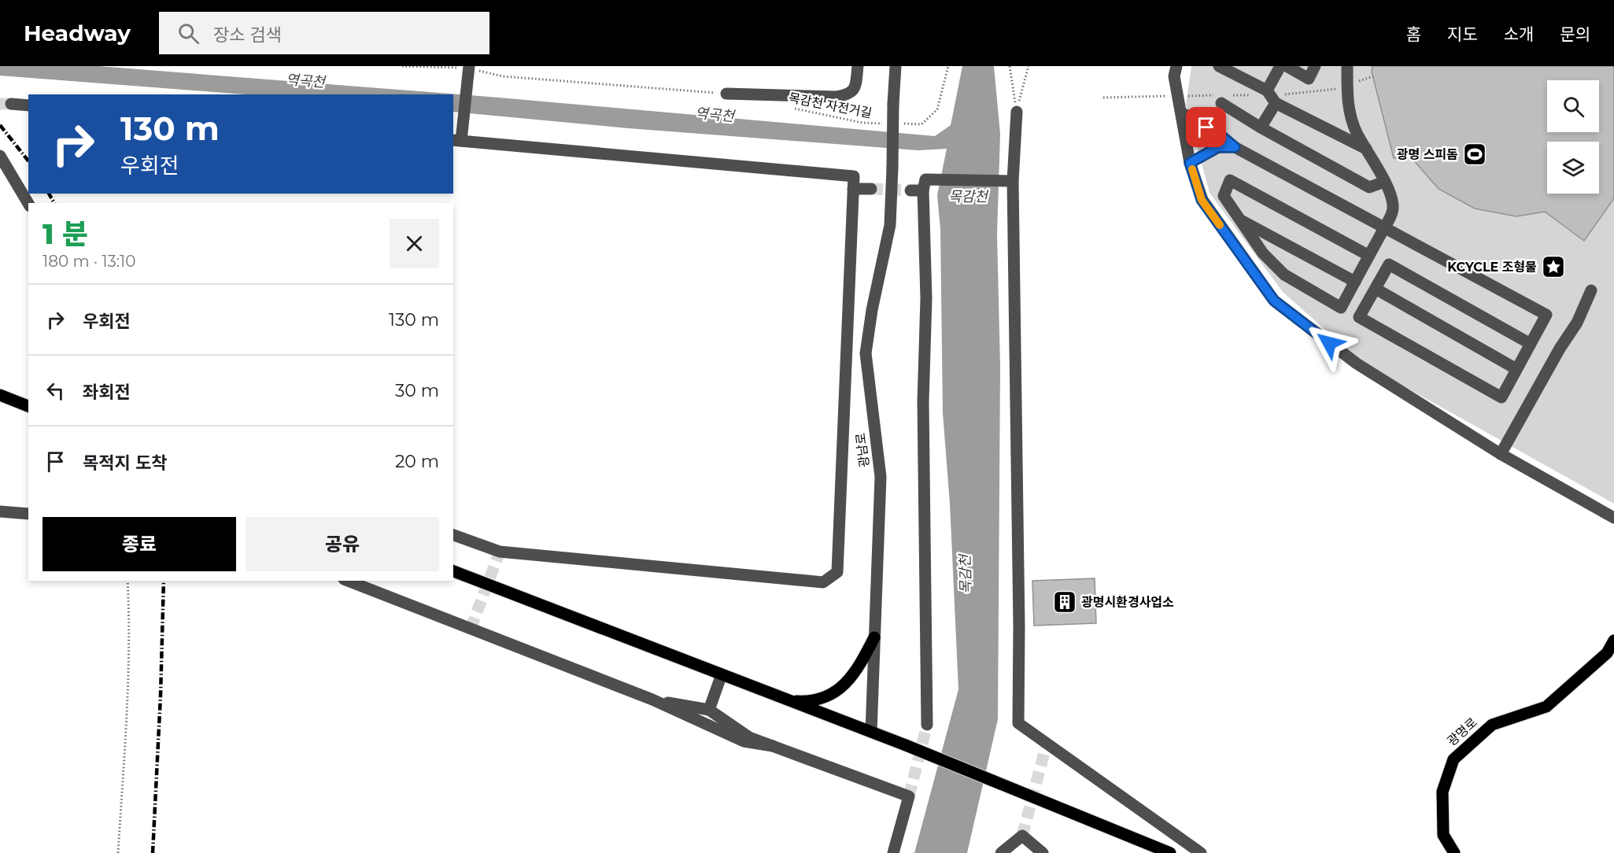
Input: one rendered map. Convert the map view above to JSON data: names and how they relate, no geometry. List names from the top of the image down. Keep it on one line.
{"streets":{"main road":["광명로"],"street":["광남로"],"path":["목감천 자전거길"]},"water":["역곡천","목감천"],"places":{"sports":["광명 스피돔"],"place":["KCYCLE 조형물"],"building":["광명시환경사업소"]},"page":{"header":"Headway","search":"장소 검색","nav":["홈","지도","소개","문의"],"turn":["130 m","우회전"],"heading":["1 분","180 m · 13:10"],"list":[{"name":"우회전","value":"130 m"},{"name":"좌회전","value":"30 m"},{"name":"목적지 도착","value":"20 m"}],"buttons":["종료","공유"]}}
